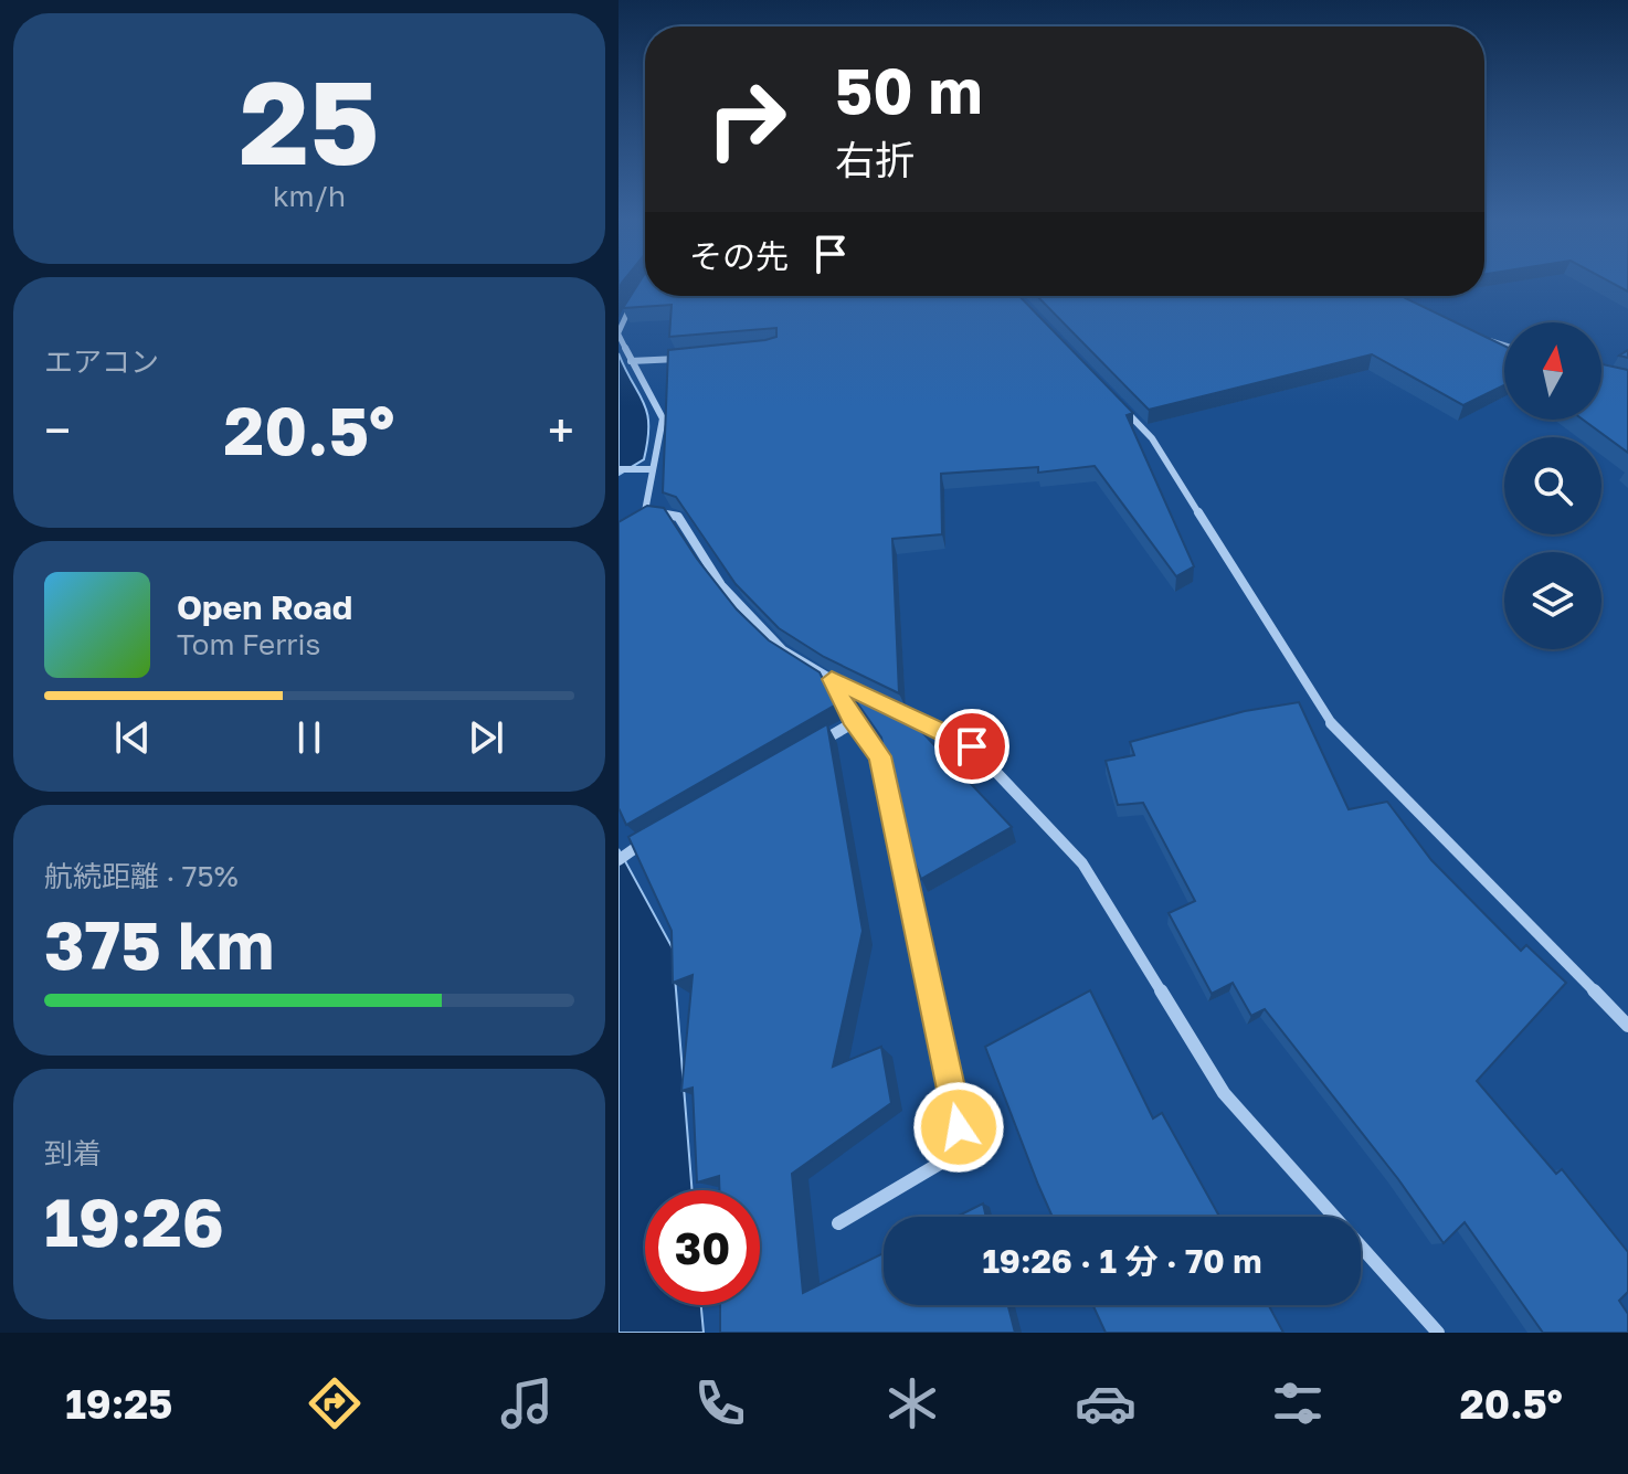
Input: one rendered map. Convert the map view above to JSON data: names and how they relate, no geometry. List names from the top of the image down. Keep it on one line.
{"north":"top","page":{"tile":[["25","km/h"],"エアコン",["航続距離 · 75%","375 km"],["到着","19:26"]],"turn":["50 m","右折"],"then":"その先","heat":["−","20.5°","+"],"song":["Open Road","Tom Ferris"],"limit":"30","trip":"19:26 · 1 分 · 70 m","tabs":["19:25","20.5°"]}}
